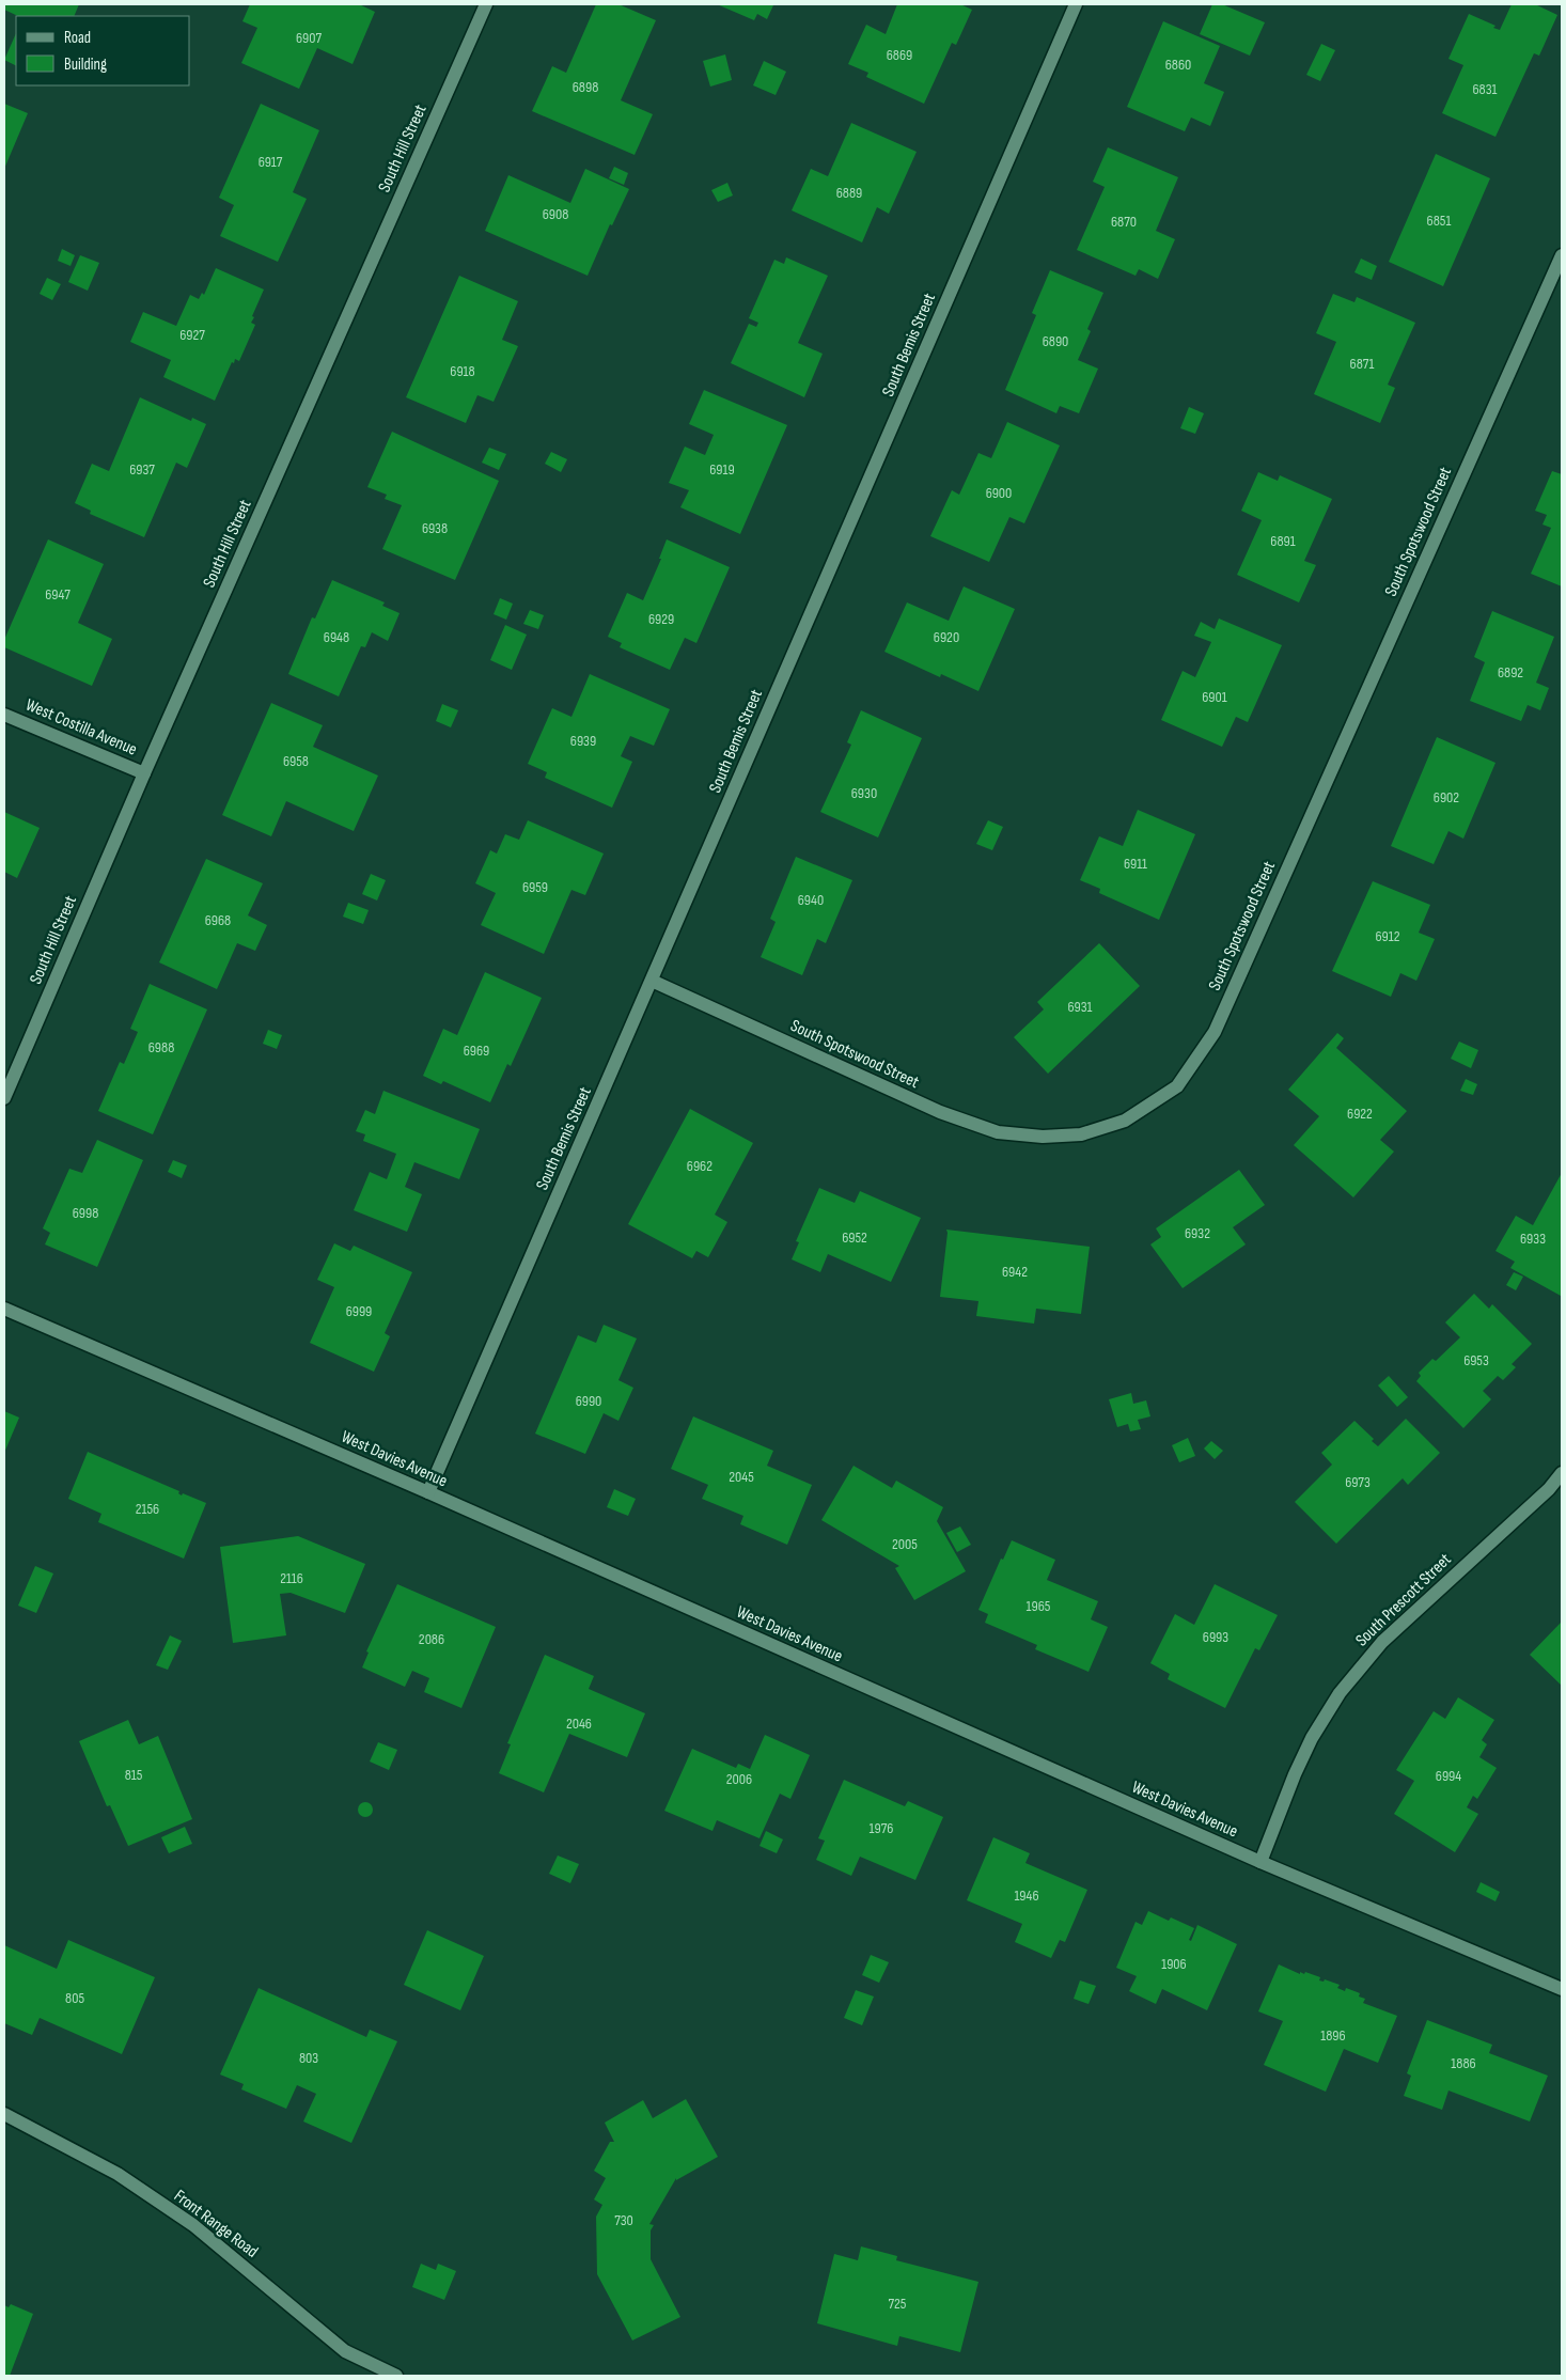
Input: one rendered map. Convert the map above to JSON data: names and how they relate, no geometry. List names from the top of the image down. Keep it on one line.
{"streets":{"street":["South Hill Street","South Bemis Street","South Spotswood Street","West Costilla Avenue","West Davies Avenue","South Prescott Street","Front Range Road"]},"crossings":[["South Hill Street","West Costilla Avenue"],["South Bemis Street","South Spotswood Street"],["South Bemis Street","West Davies Avenue"],["West Davies Avenue","South Prescott Street"]],"house_numbers":["6907","6869","6860","6898","6831","6917","6889","6908","6851","6870","6927","6890","6871","6918","6937","6919","6900","6938","6891","6947","6929","6948","6920","6892","6901","6939","6958","6930","6902","6911","6959","6940","6968","6912","6931","6988","6969","6922","6962","6998","6932","6952","6933","6942","6999","6953","6990","2045","6973","2156","2005","2116","1965","6993","2086","2046","815","6994","2006","1976","1946","1906","805","1896","803","1886","730","725"],"legend":["Road","Building"]}
